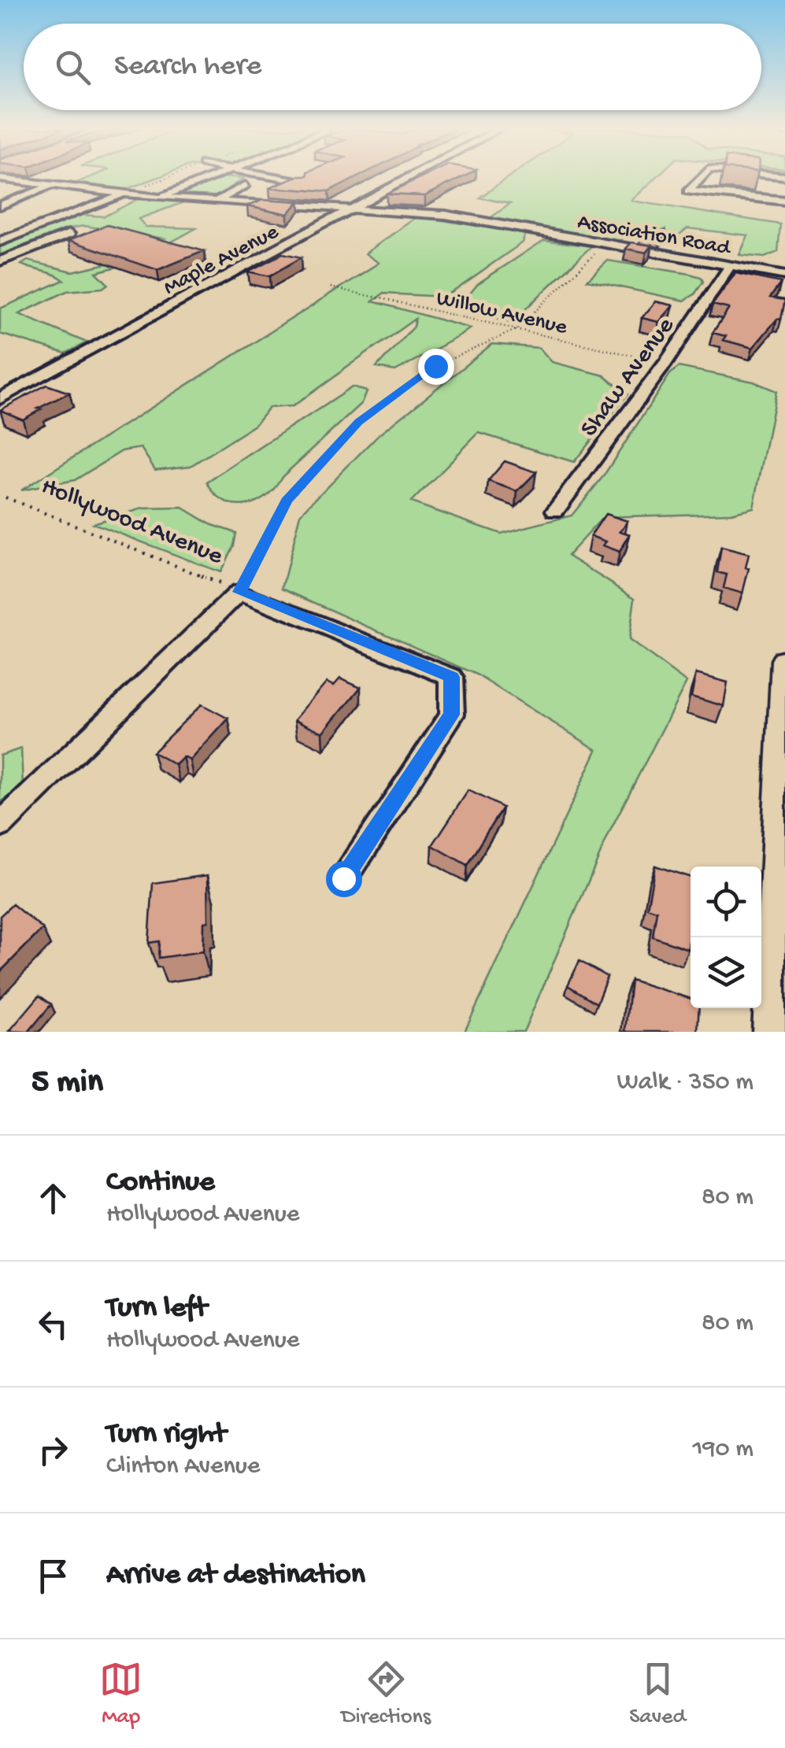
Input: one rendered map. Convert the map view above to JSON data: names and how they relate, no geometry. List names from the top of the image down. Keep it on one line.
{"streets":{"street":["Association Road","Maple Avenue","Shaw Avenue","Hollywood Avenue"],"path":["Willow Avenue"]},"crossings":[["Association Road","Maple Avenue"],["Association Road","Shaw Avenue"],["Willow Avenue","Shaw Avenue"]],"page":{"search":"Search here","heading":["5 min","Walk · 350 m"],"list":[["Continue","Hollywood Avenue","80 m"],["Turn left","Hollywood Avenue","80 m"],["Turn right","Clinton Avenue","190 m"],"Arrive at destination"],"nav":["Map","Directions","Saved"]}}
